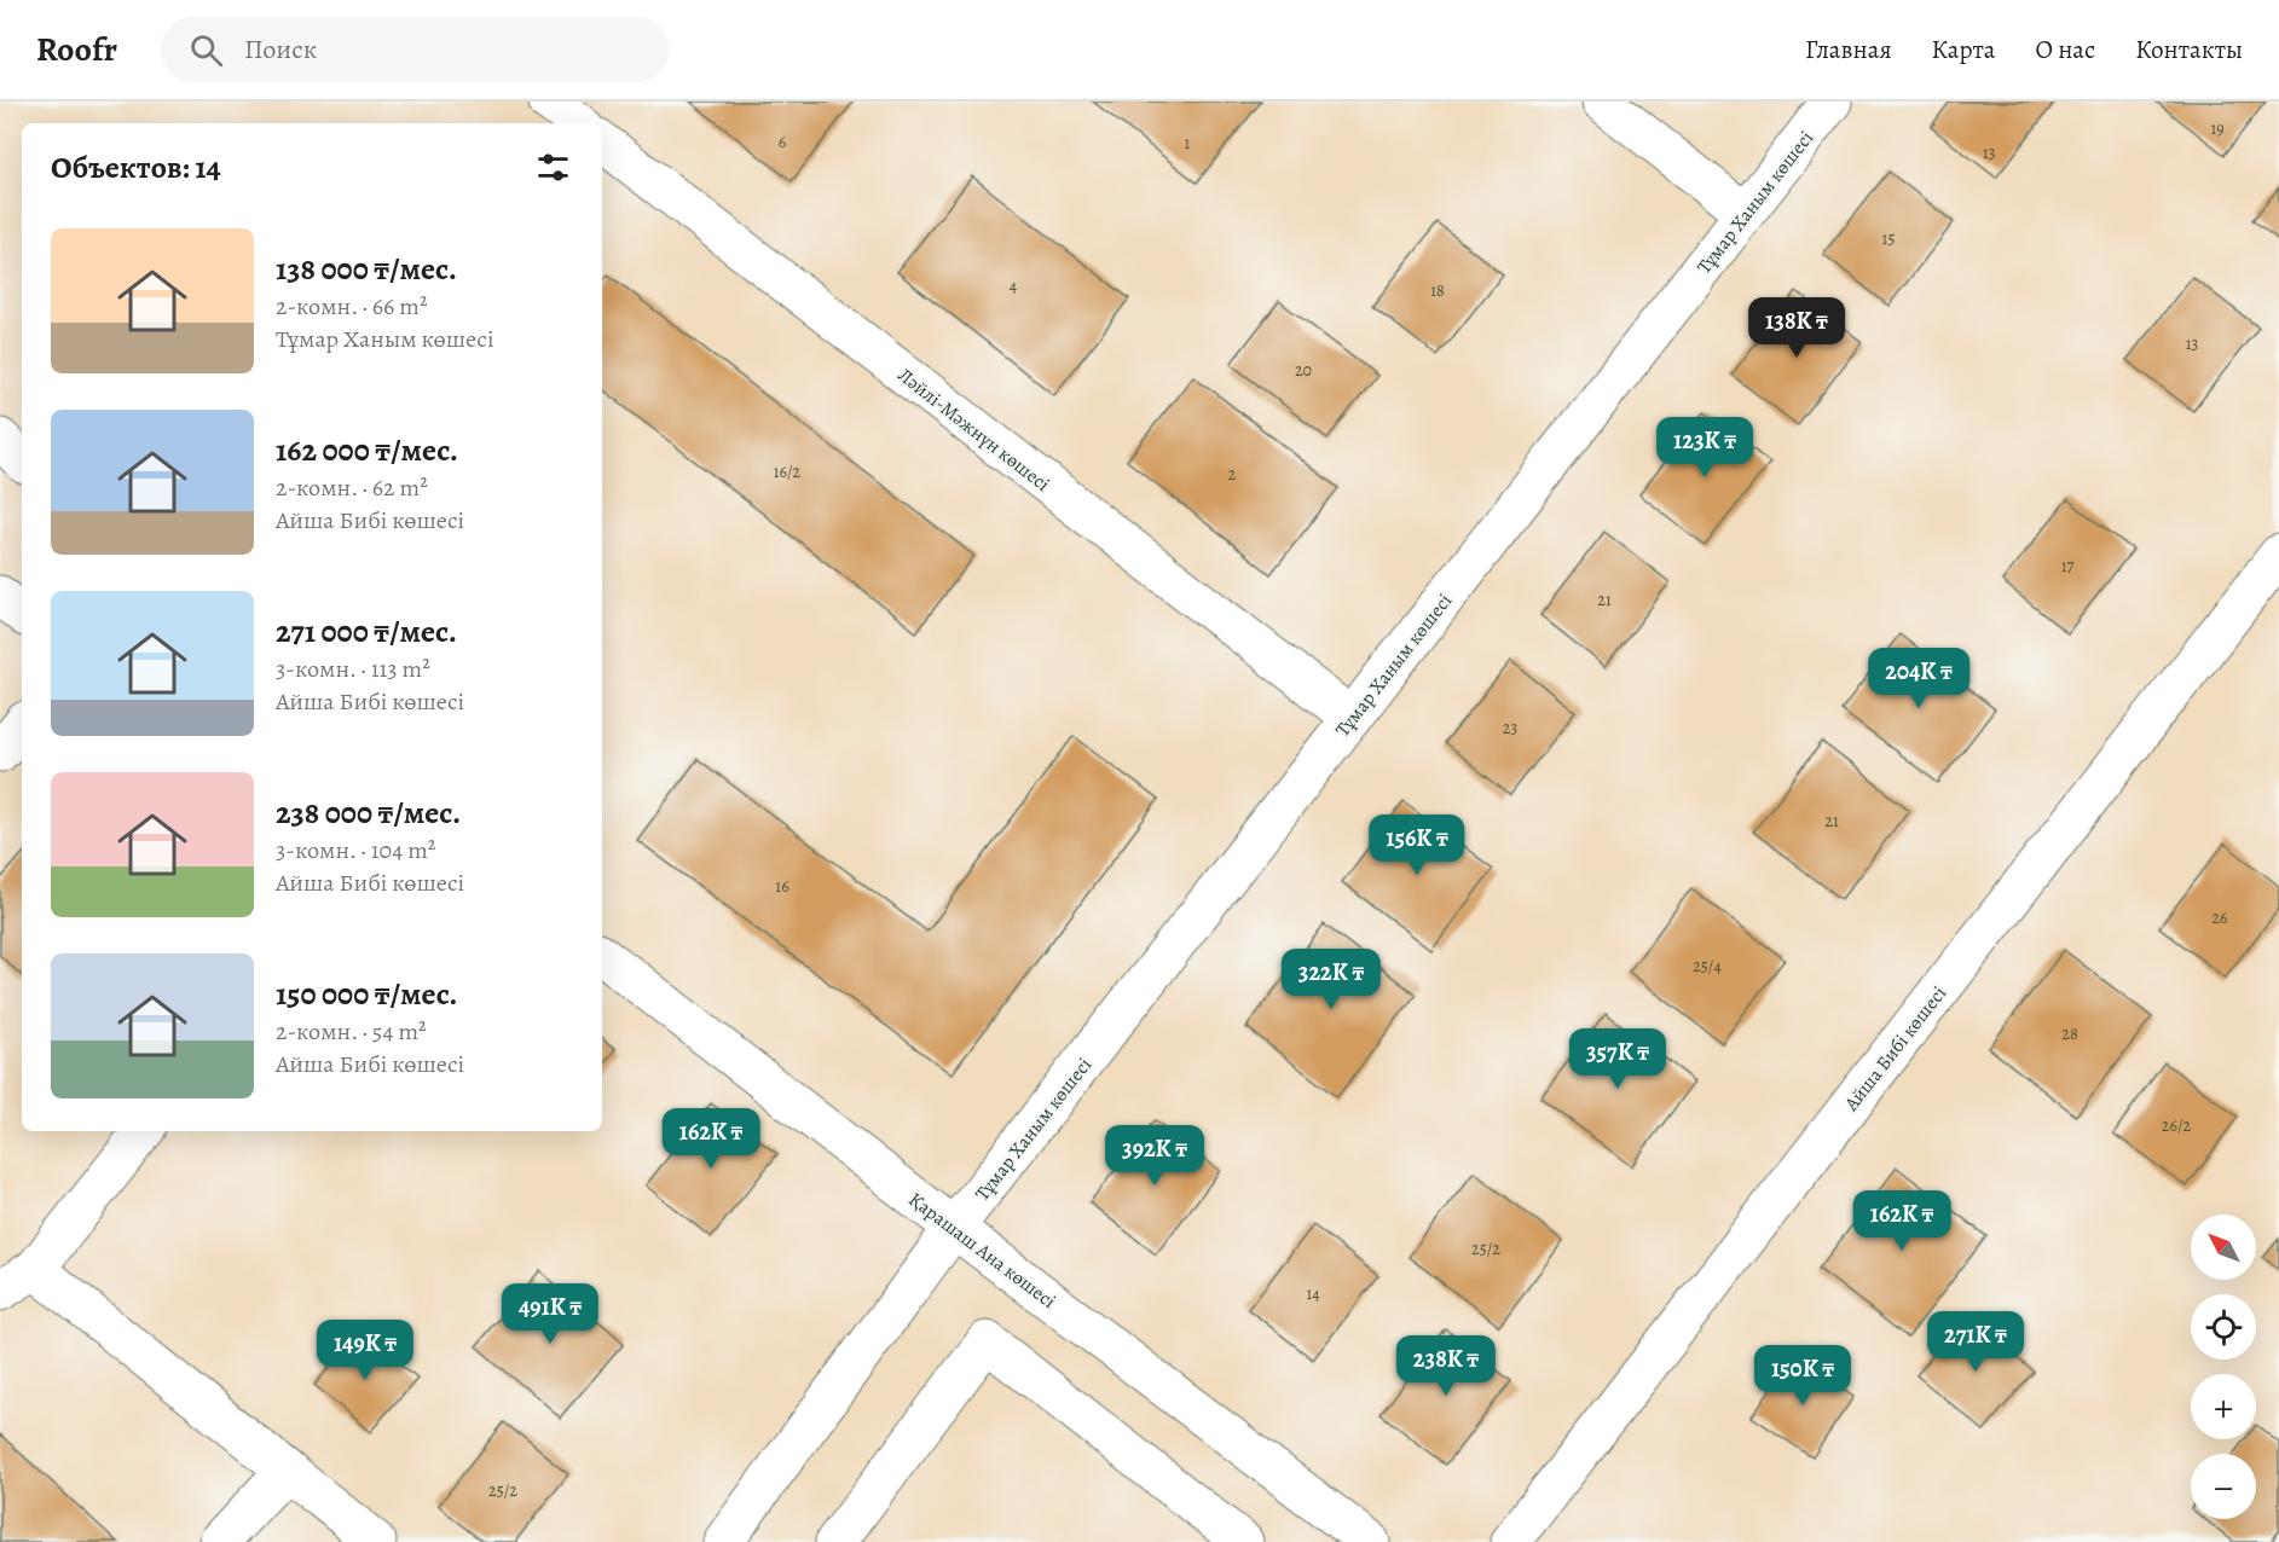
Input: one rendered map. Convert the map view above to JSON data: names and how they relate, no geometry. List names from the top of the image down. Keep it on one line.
{"streets":{"street":["Тұмар Ханым көшесі","Ләйлі-Мәжнүн көшесі","Айша Бибі көшесі","Қарашаш Ана көшесі"]},"crossings":[["Тұмар Ханым көшесі","Ләйлі-Мәжнүн көшесі"],["Тұмар Ханым көшесі","Қарашаш Ана көшесі"]],"house_numbers":["19","6","1","13","15","4","18","13","20","16/2","2","17","21","23","21","16","26","25/4","28","26/2","25/2","14","25/2"],"north":"top left","page":{"header":"Roofr","search":"Поиск","nav":["Главная","Карта","О нас","Контакты"],"heading":"Объектов: 14","list":[{"name":"138 000 ₸/мес.","note":"2-комн. · 66 m² · Тұмар Ханым көшесі"},{"name":"162 000 ₸/мес.","note":"2-комн. · 62 m² · Айша Бибі көшесі"},{"name":"271 000 ₸/мес.","note":"3-комн. · 113 m² · Айша Бибі көшесі"},{"name":"238 000 ₸/мес.","note":"3-комн. · 104 m² · Айша Бибі көшесі"},{"name":"150 000 ₸/мес.","note":"2-комн. · 54 m² · Айша Бибі көшесі"}],"price":["138K ₸","123K ₸","204K ₸","156K ₸","322K ₸","357K ₸","162K ₸","392K ₸","162K ₸","491K ₸","271K ₸","149K ₸","238K ₸","150K ₸"],"map_buttons":["+","−"]}}
